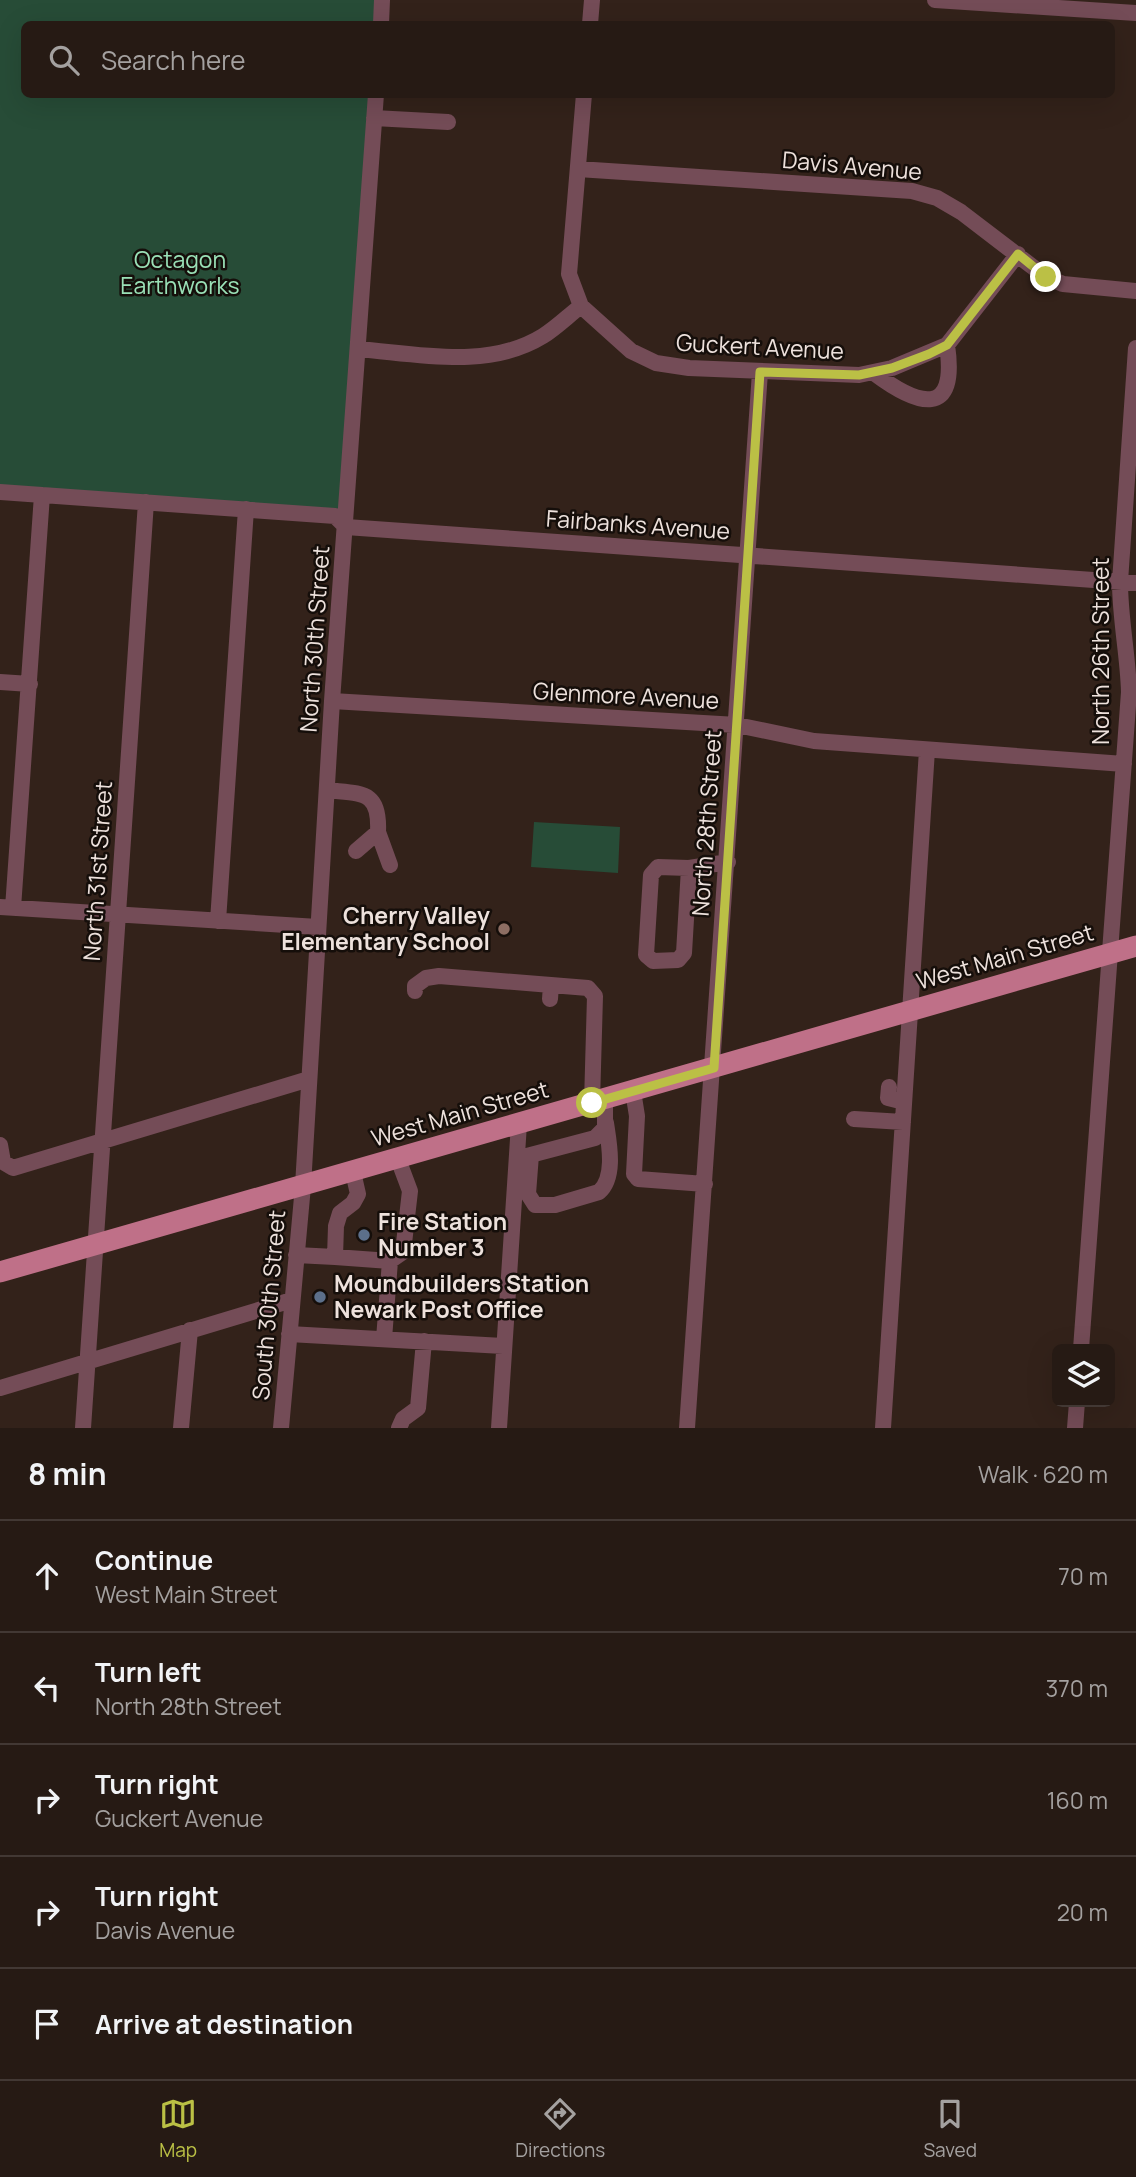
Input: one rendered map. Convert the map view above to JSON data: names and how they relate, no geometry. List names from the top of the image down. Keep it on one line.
{"streets":{"main road":["West Main Street"],"street":["Davis Avenue","Guckert Avenue","Fairbanks Avenue","North 30th Street","North 26th Street","Glenmore Avenue","North 28th Street","North 31st Street","South 30th Street"]},"crossings":[["Davis Avenue","Guckert Avenue"],["Guckert Avenue","North 28th Street"],["Fairbanks Avenue","North 30th Street"],["Fairbanks Avenue","North 26th Street"],["Fairbanks Avenue","North 28th Street"],["Fairbanks Avenue","North 31st Street"],["North 30th Street","Glenmore Avenue"],["North 30th Street","West Main Street"],["North 30th Street","South 30th Street"],["North 26th Street","Glenmore Avenue"],["North 26th Street","West Main Street"],["Glenmore Avenue","North 28th Street"],["North 28th Street","West Main Street"],["North 31st Street","West Main Street"],["West Main Street","South 30th Street"]],"parks":["Octagon Earthworks"],"places":["Cherry Valley Elementary School","Fire Station Number 3","Moundbuilders Station Newark Post Office"],"page":{"search":"Search here","heading":["8 min","Walk · 620 m"],"list":[["Continue","West Main Street","70 m"],["Turn left","North 28th Street","370 m"],["Turn right","Guckert Avenue","160 m"],["Turn right","Davis Avenue","20 m"],"Arrive at destination"],"nav":["Map","Directions","Saved"]}}
